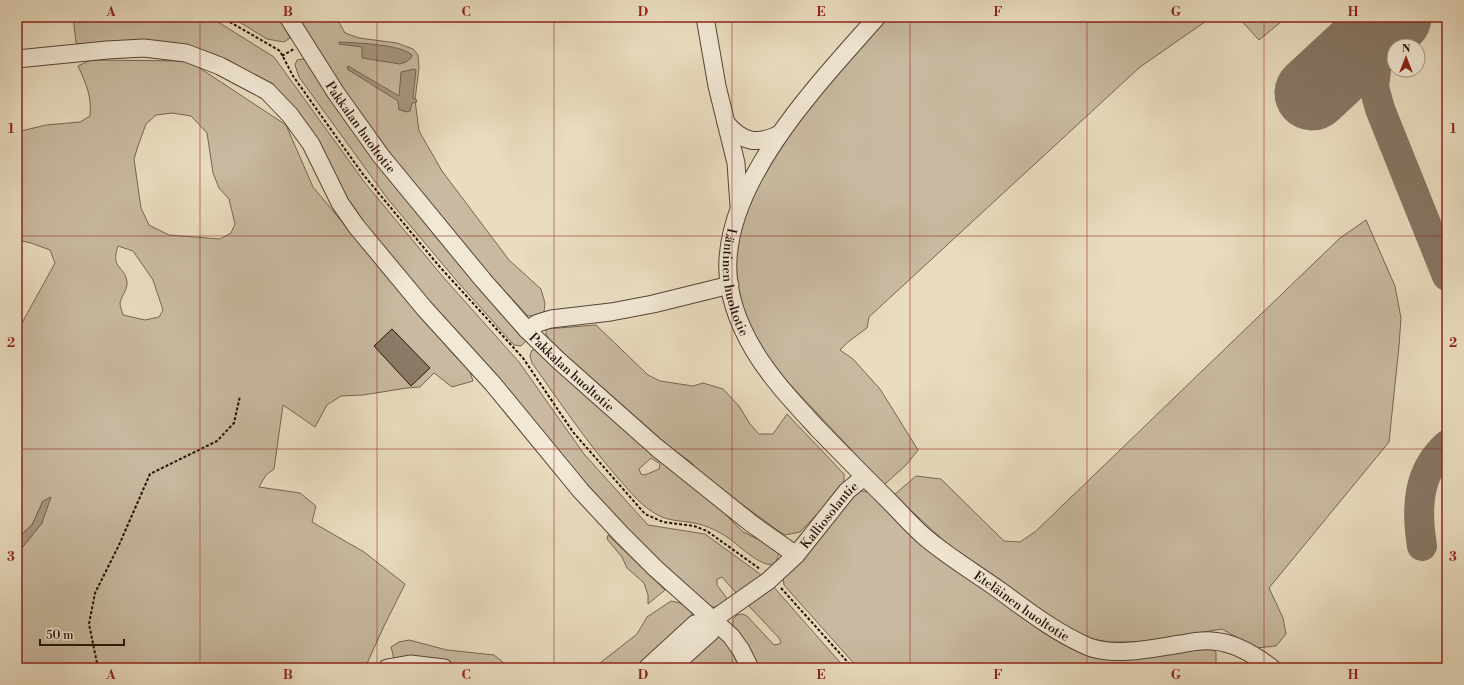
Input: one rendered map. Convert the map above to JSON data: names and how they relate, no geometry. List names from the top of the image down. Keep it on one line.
{"streets":{"lane":["Pakkalan huoltotie","Läntinen huoltotie","Kalliosolantie","Eteläinen huoltotie"]},"crossings":[["Pakkalan huoltotie","Kalliosolantie"],["Läntinen huoltotie","Kalliosolantie"],["Läntinen huoltotie","Eteläinen huoltotie"],["Kalliosolantie","Eteläinen huoltotie"]],"scale_bar":"50 m","north":"top","grid":{"columns":["A","B","C","D","E","F","G","H"],"rows":["1","2","3"]}}
